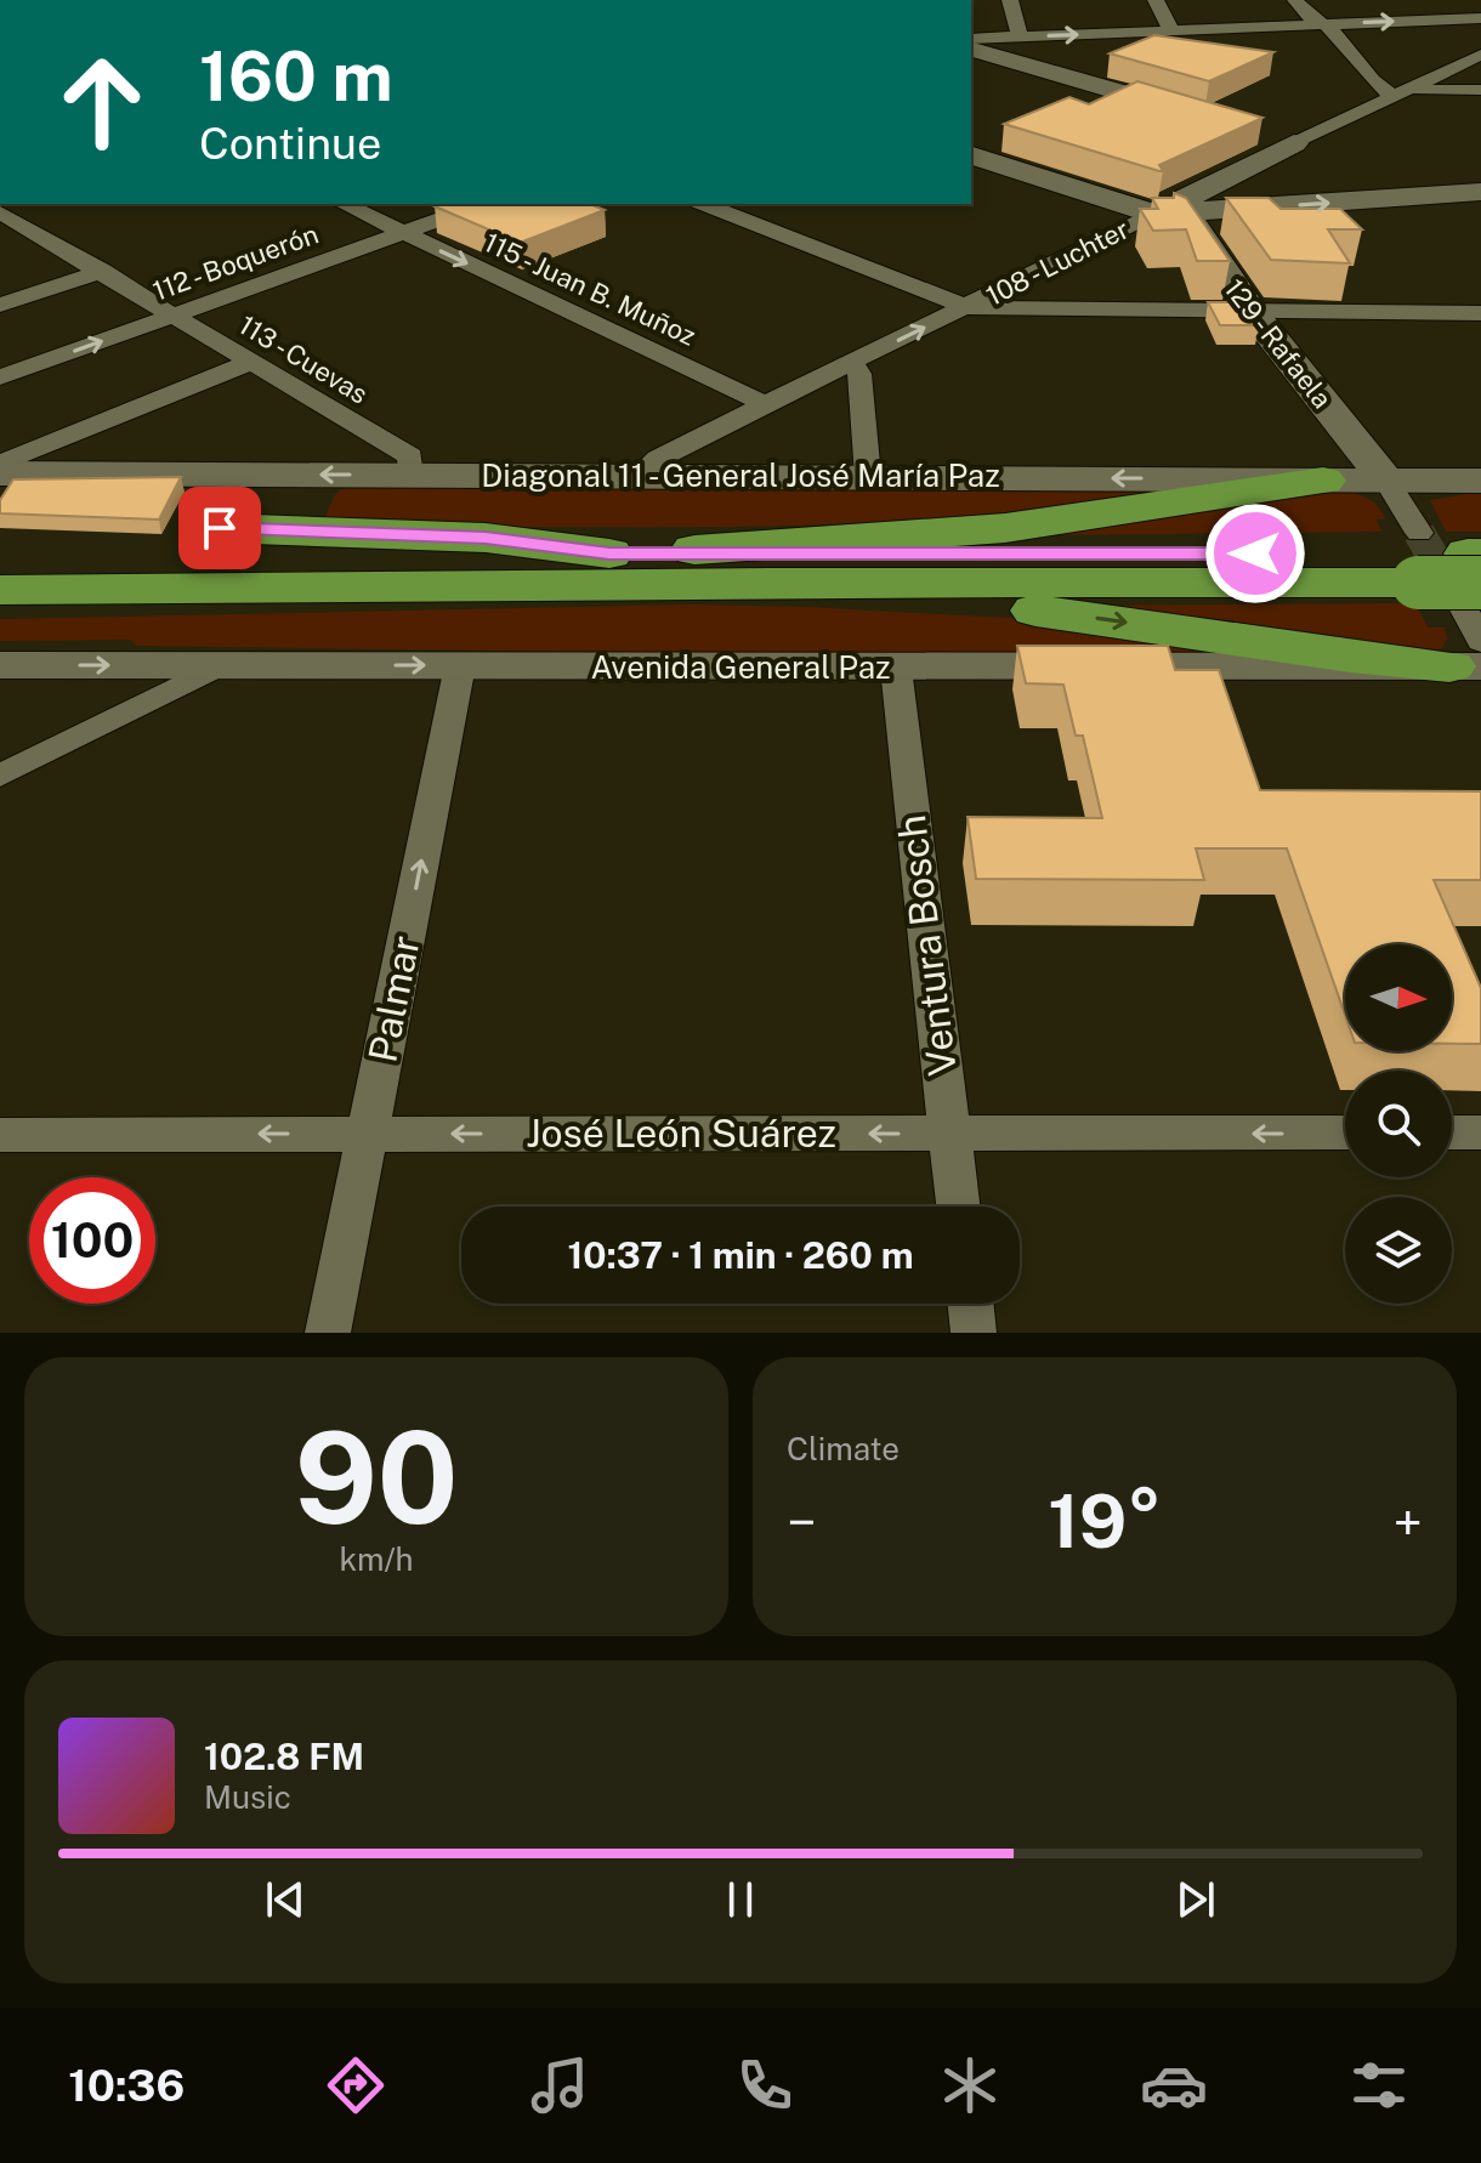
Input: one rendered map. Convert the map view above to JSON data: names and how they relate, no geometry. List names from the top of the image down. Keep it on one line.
{"streets":{"street":["112 - Boquerón","108 - Luchter","115 - Juan B. Muñoz","129 - Rafaela","113 - Cuevas","Diagonal 11 - General José María Paz","Avenida General Paz","Ventura Bosch","Palmar","José León Suárez"]},"crossings":[["112 - Boquerón","115 - Juan B. Muñoz"],["112 - Boquerón","113 - Cuevas"],["108 - Luchter","115 - Juan B. Muñoz"],["108 - Luchter","Diagonal 11 - General José María Paz"],["129 - Rafaela","Diagonal 11 - General José María Paz"],["113 - Cuevas","Diagonal 11 - General José María Paz"],["Avenida General Paz","Ventura Bosch"],["Avenida General Paz","Palmar"],["Ventura Bosch","José León Suárez"],["Palmar","José León Suárez"]],"one_way":["Palmar","José León Suárez"],"north":"right","page":{"turn":["160 m","Continue"],"limit":"100","trip":"10:37 · 1 min · 260 m","tile":[["90","km/h"],"Climate"],"heat":["−","19°","+"],"song":["102.8 FM","Music"],"tabs":"10:36"}}
